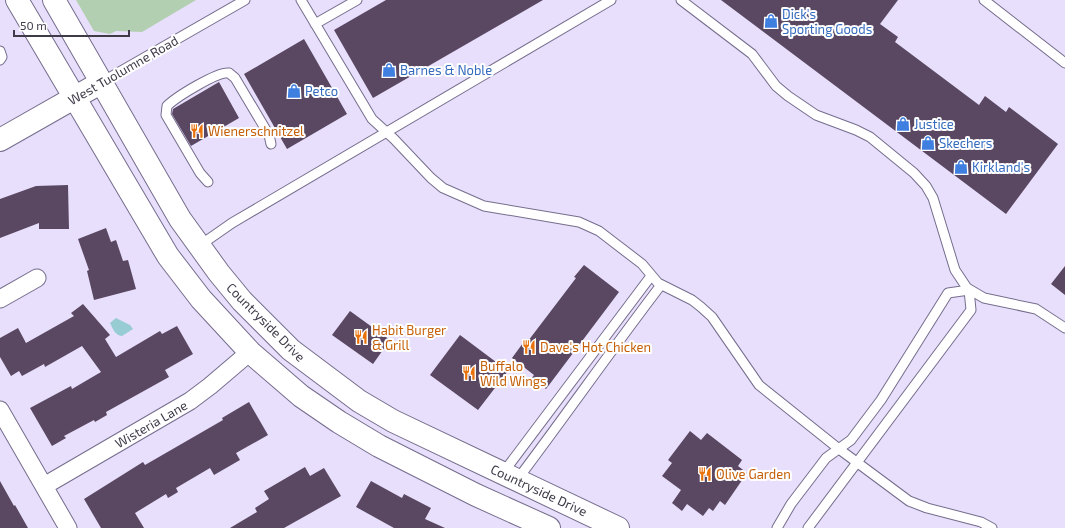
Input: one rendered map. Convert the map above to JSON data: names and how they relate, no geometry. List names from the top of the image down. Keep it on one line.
{"streets":{"street":["West Tuolumne Road","Countryside Drive","Wisteria Lane"]},"crossings":[["West Tuolumne Road","Countryside Drive"]],"places":{"shop":["Dick's Sporting Goods","Barnes & Noble","Petco","Justice","Skechers","Kirkland's"],"restaurant":["Wienerschnitzel","Habit Burger & Grill","Dave's Hot Chicken","Buffalo Wild Wings","Olive Garden"]},"scale_bar":"50 m"}
